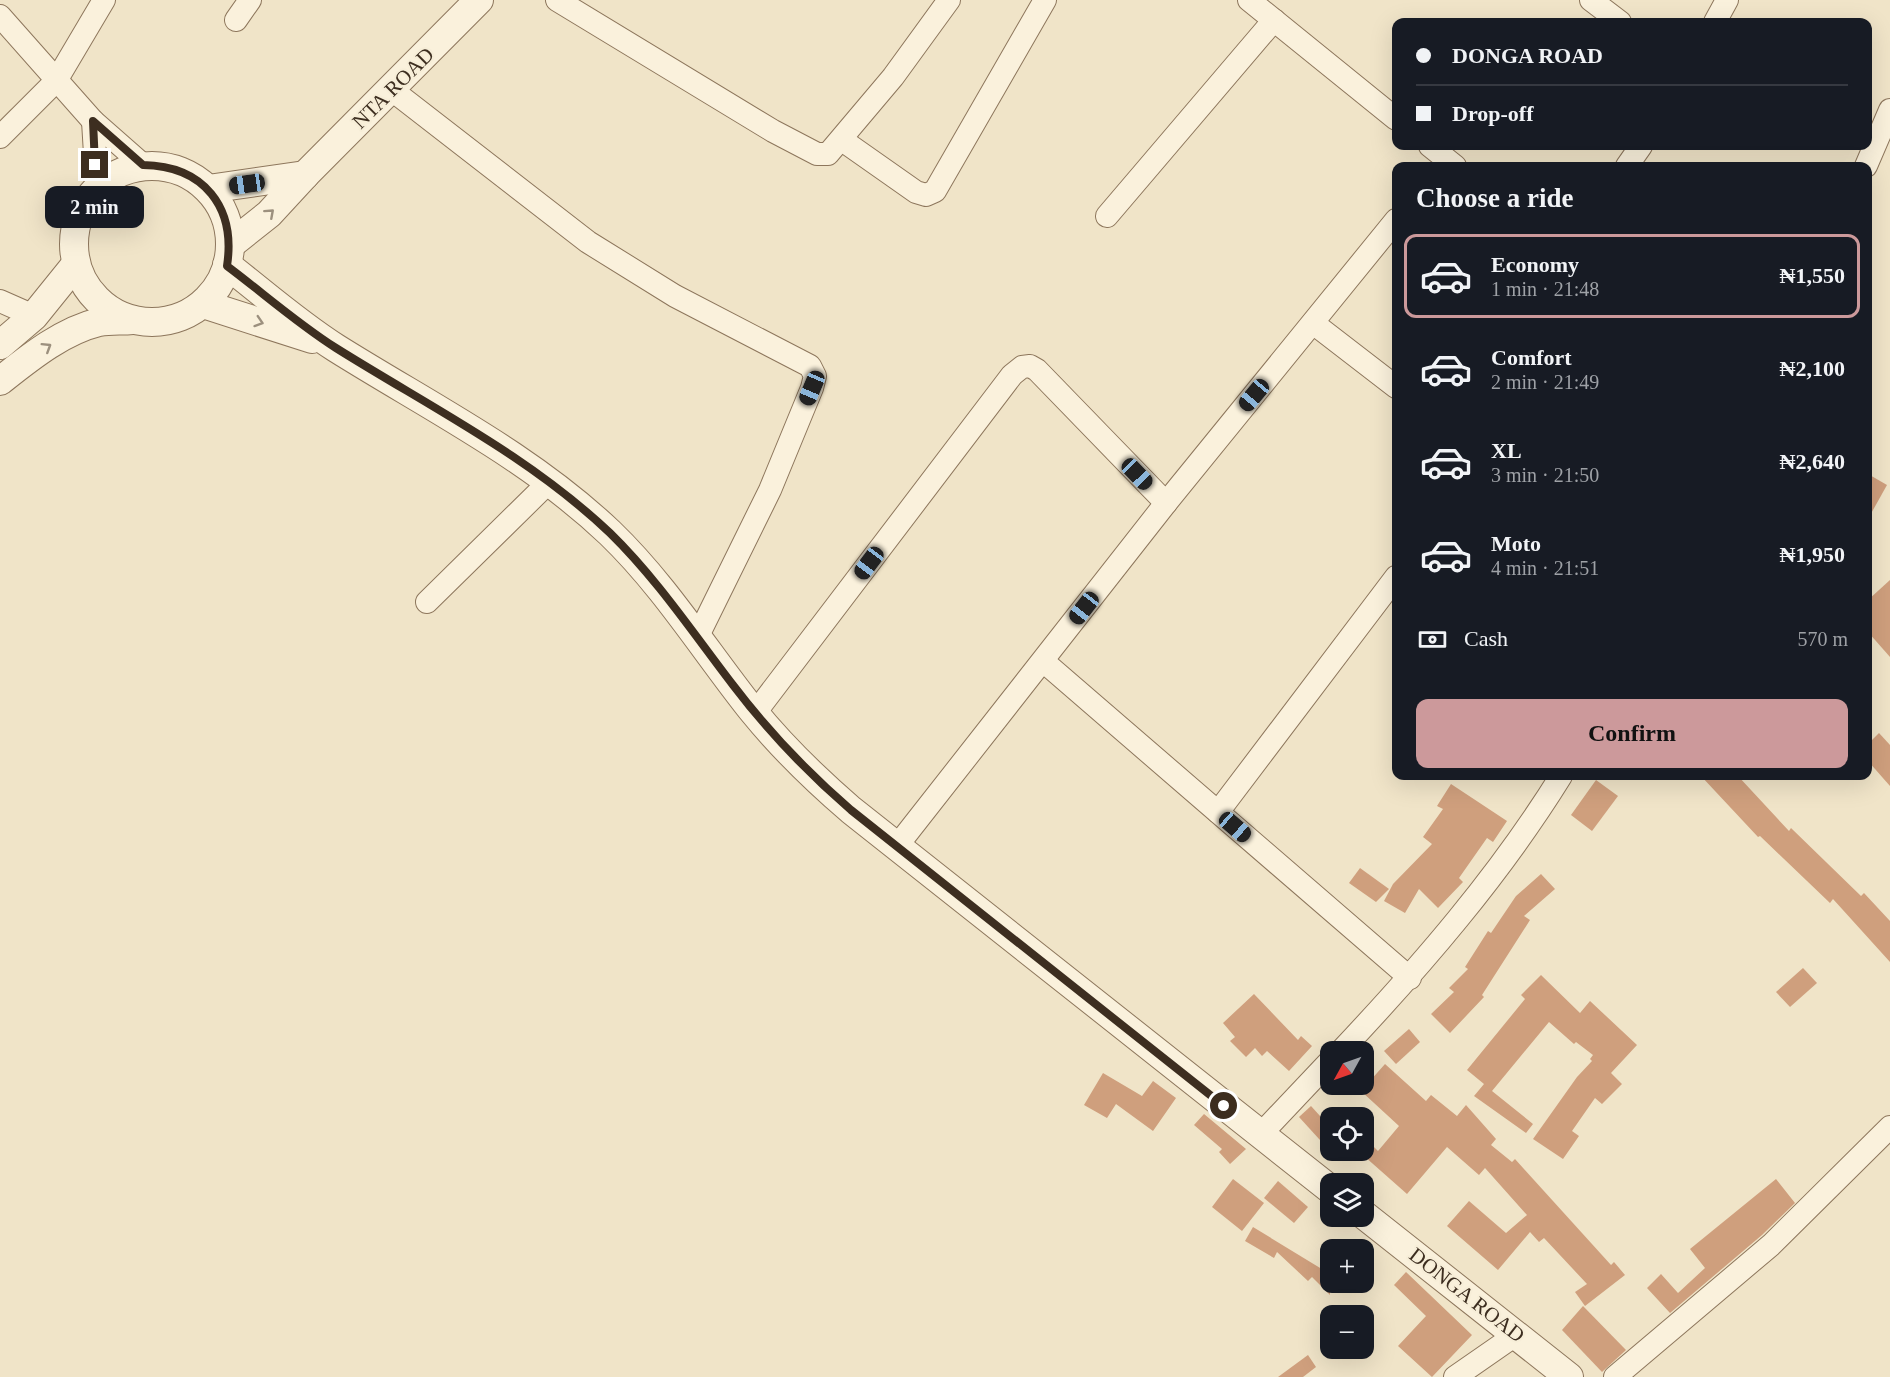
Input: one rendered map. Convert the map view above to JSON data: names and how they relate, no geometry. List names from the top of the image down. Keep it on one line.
{"streets":{"street":["NTA ROAD","DONGA ROAD"]},"north":"bottom left","page":{"banner":["DONGA ROAD","Drop-off"],"heading":"Choose a ride","bubble":"2 min","list":[{"name":"Economy","note":"1 min · 21:48","value":"₦1,550"},{"name":"Comfort","note":"2 min · 21:49","value":"₦2,100"},{"name":"XL","note":"3 min · 21:50","value":"₦2,640"},{"name":"Moto","note":"4 min · 21:51","value":"₦1,950"}],"pay":["Cash","570 m"],"buttons":"Confirm","map_buttons":["+","−"]}}
